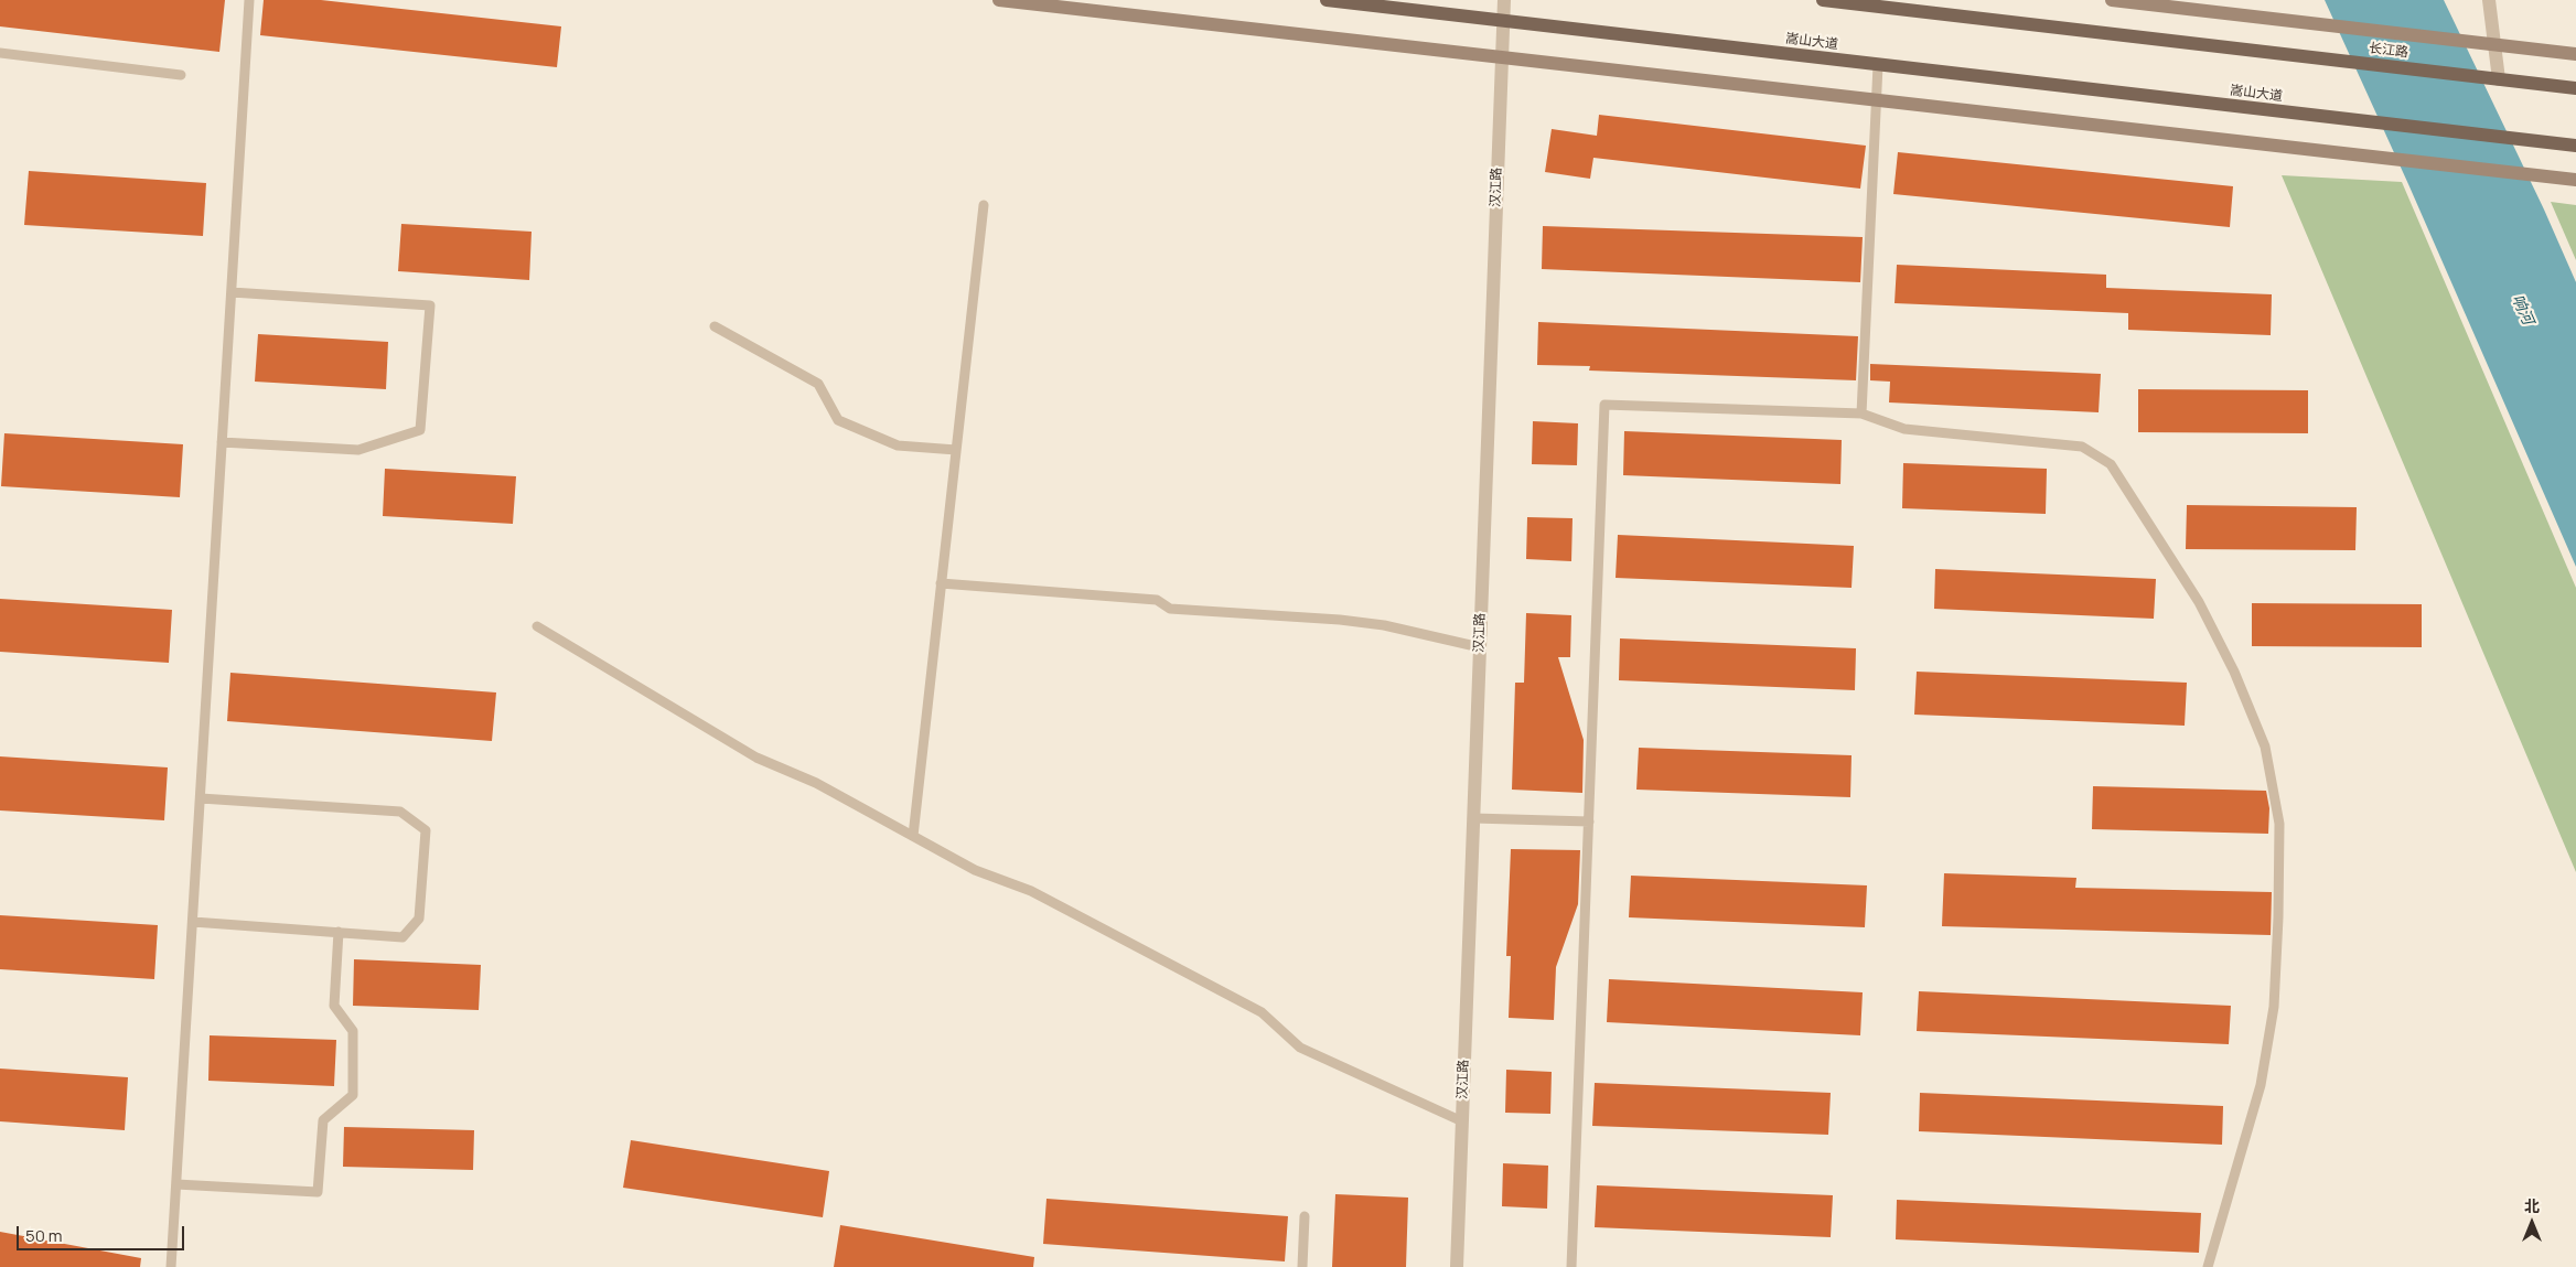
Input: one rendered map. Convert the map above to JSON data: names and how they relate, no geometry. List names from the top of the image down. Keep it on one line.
{"streets":{"main road":["嵩山大道","长江路"],"street":["汉江路"]},"crossings":[["嵩山大道","汉江路"]],"water":["响河"],"scale_bar":"50 m","north":"top"}
